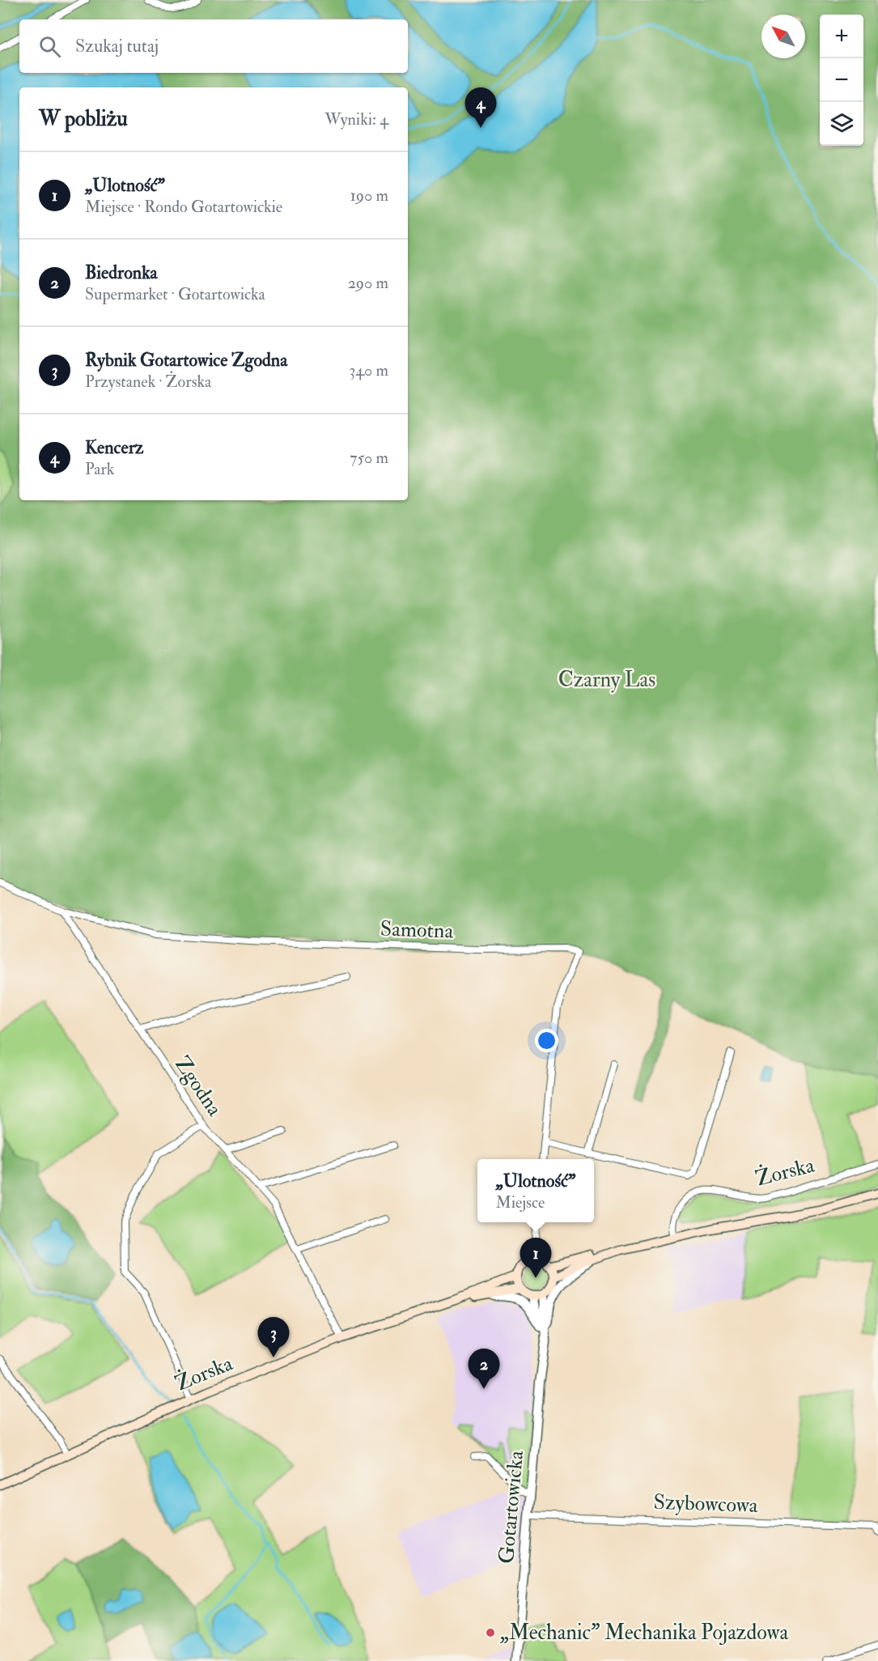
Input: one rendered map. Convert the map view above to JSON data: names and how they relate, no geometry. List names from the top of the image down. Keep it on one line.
{"streets":{"main road":["Żorska"],"street":["Samotna","Zgodna","Szybowcowa","Gotartowicka"]},"crossings":[["Samotna","Zgodna"],["Zgodna","Żorska"],["Żorska","Gotartowicka"],["Szybowcowa","Gotartowicka"]],"parks":["Czarny Las"],"places":["„Mechanic” Mechanika Pojazdowa"],"north":"top left","page":{"map_buttons":["+","−"],"search":"Szukaj tutaj","pins":["4","1","3","2"],"heading":["W pobliżu","Wyniki: 4"],"list":[{"mark":"1","name":"„Ulotność”","note":"Miejsce · Rondo Gotartowickie","value":"190 m"},{"mark":"2","name":"Biedronka","note":"Supermarket · Gotartowicka","value":"290 m"},{"mark":"3","name":"Rybnik Gotartowice Zgodna","note":"Przystanek · Żorska","value":"340 m"},{"mark":"4","name":"Kencerz","note":"Park","value":"750 m"}],"popup":["„Ulotność”","Miejsce"]}}
